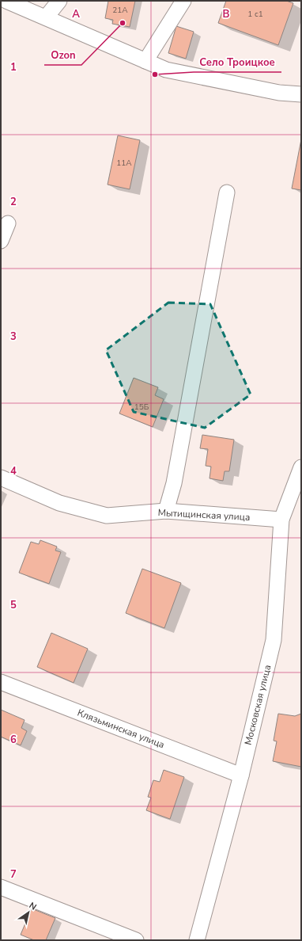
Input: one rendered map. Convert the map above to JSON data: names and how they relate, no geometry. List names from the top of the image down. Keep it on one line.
{"streets":{"street":["Мытищинская улица","Московская улица","Клязьминская улица"]},"crossings":[["Мытищинская улица","Московская улица"],["Московская улица","Клязьминская улица"]],"places":["Ozon","Село Троицкое"],"house_numbers":["21А","1 с1","11А","15Б"],"north":"top right","grid":{"columns":["A","B"],"rows":["1","2","3","4","5","6","7"]}}
